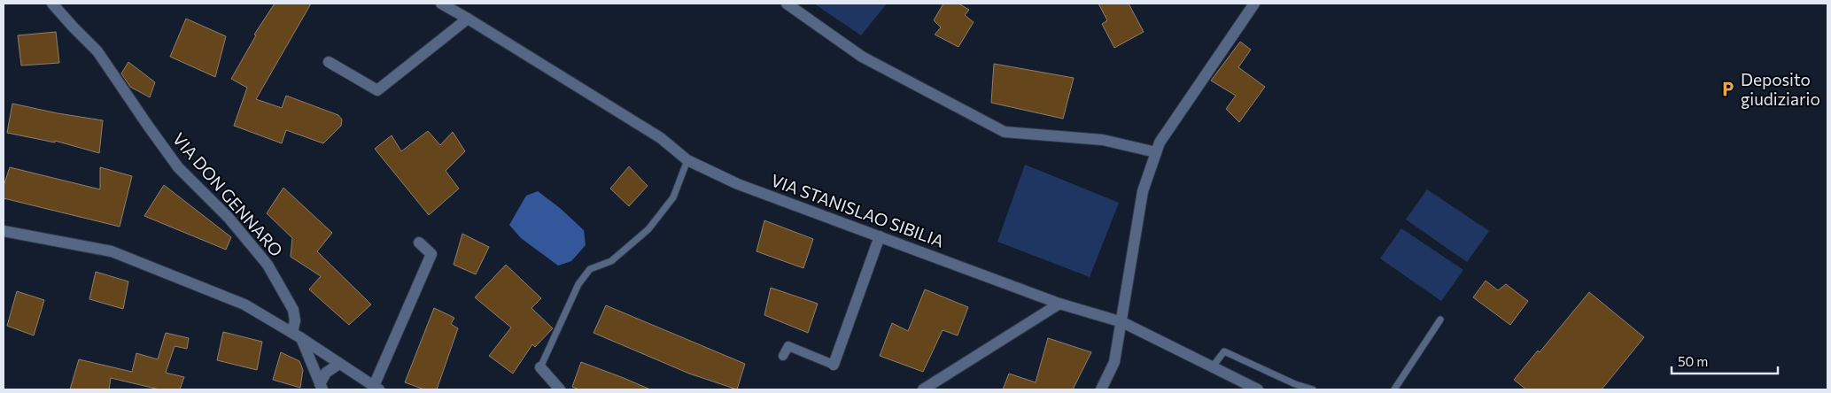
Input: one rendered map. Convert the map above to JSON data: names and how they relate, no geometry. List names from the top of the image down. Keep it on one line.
{"streets":{"street":["VIA DON GENNARO","VIA STANISLAO SIBILIA"]},"places":{"parking":["Deposito giudiziario"]},"scale_bar":"50 m"}
